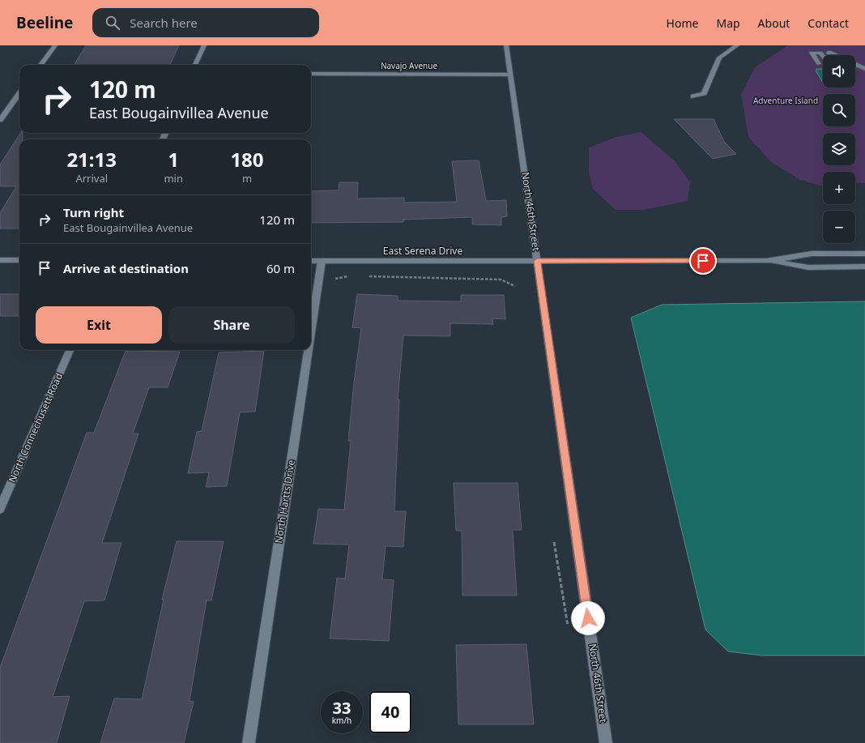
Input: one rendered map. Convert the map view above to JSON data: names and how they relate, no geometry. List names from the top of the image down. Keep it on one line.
{"streets":{"street":["Navajo Avenue","North 46th Street","East Serena Drive","North Connechusett Road","North Hartts Drive"]},"crossings":[["Navajo Avenue","North 46th Street"],["North 46th Street","East Serena Drive"],["East Serena Drive","North Hartts Drive"]],"parks":["Adventure Island"],"page":{"header":"Beeline","search":"Search here","nav":["Home","Map","About","Contact"],"map_buttons":["+","−"],"turn":["120 m","East Bougainvillea Avenue"],"eta":["21:13","Arrival","1","min","180","m"],"list":[{"name":"Turn right","note":"East Bougainvillea Avenue","value":"120 m"},{"name":"Arrive at destination","value":"60 m"}],"buttons":["Exit","Share"],"speed":"33 km/h","limit":"40"}}
